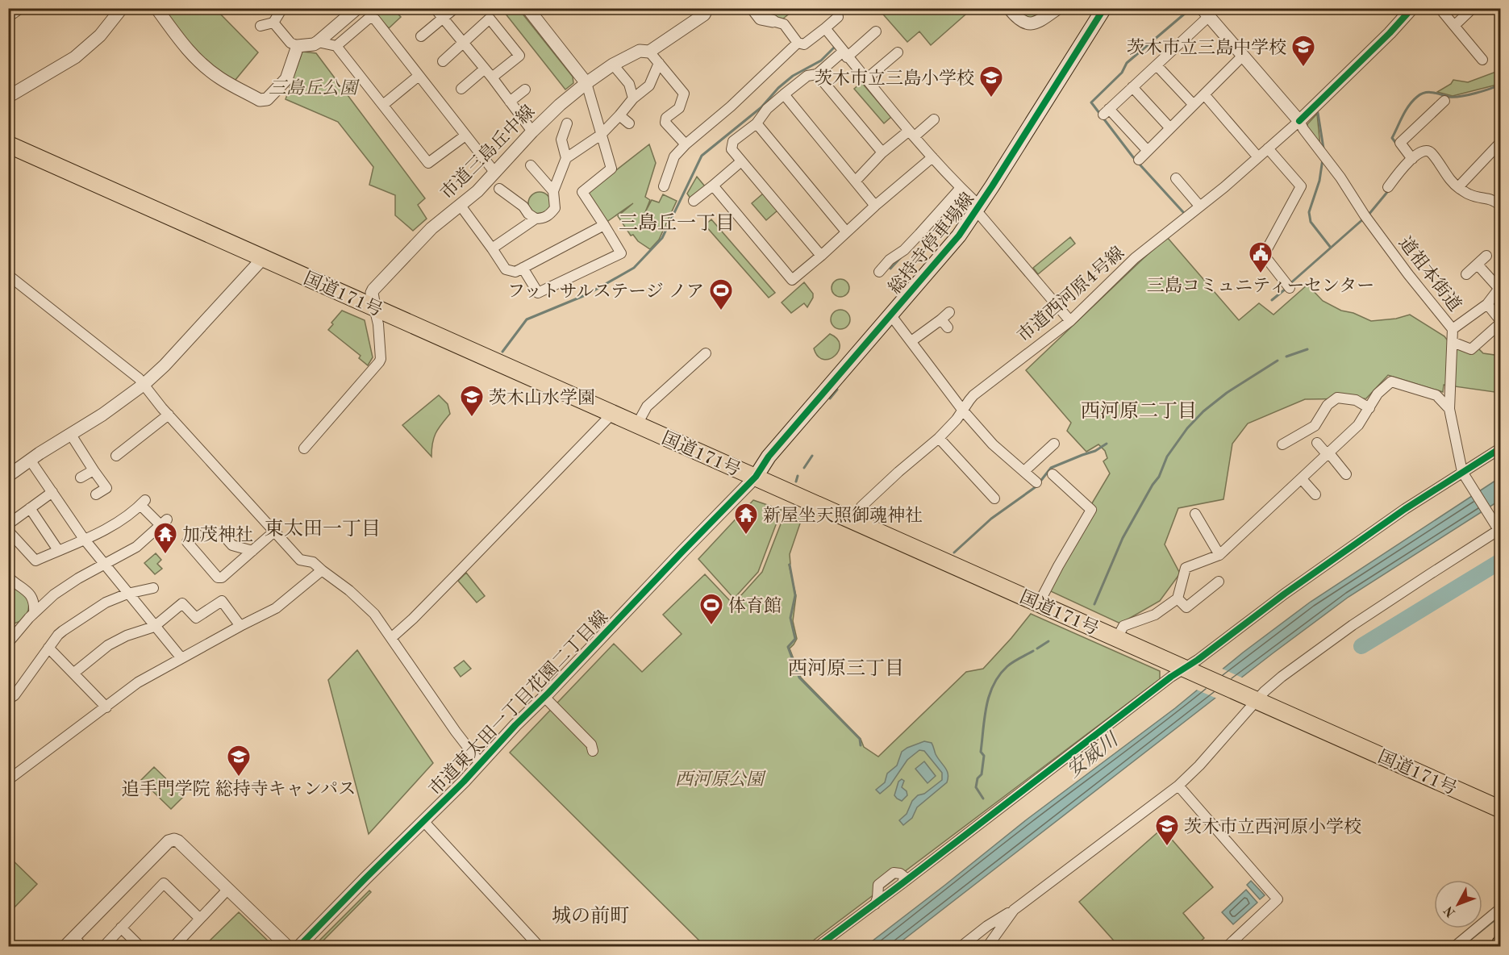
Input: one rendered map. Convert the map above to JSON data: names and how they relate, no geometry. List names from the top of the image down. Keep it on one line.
{"streets":{"highway":["国道171号"],"main road":["総持寺停車場線"],"street":["市道三島丘中線","道祖本街道","市道西河原4号線","市道東太田一丁目花園二丁目線"]},"crossings":[["市道三島丘中線","国道171号"],["総持寺停車場線","国道171号"],["総持寺停車場線","市道東太田一丁目花園二丁目線"],["道祖本街道","市道西河原4号線"],["国道171号","市道西河原4号線"],["国道171号","市道東太田一丁目花園二丁目線"]],"districts":["三島丘一丁目","西河原二丁目","東太田一丁目","西河原三丁目","城の前町"],"water":["安威川"],"parks":["三島丘公園","西河原公園"],"places":{"school or university":["茨木市立三島中学校","茨木市立三島小学校","茨木山水学園","追手門学院 総持寺キャンパス","茨木市立西河原小学校"],"public building":["三島コミュニティーセンター"],"sports":["フットサルステージ ノア","体育館"],"temple":["新屋坐天照御魂神社","加茂神社"]},"north":"bottom left"}
